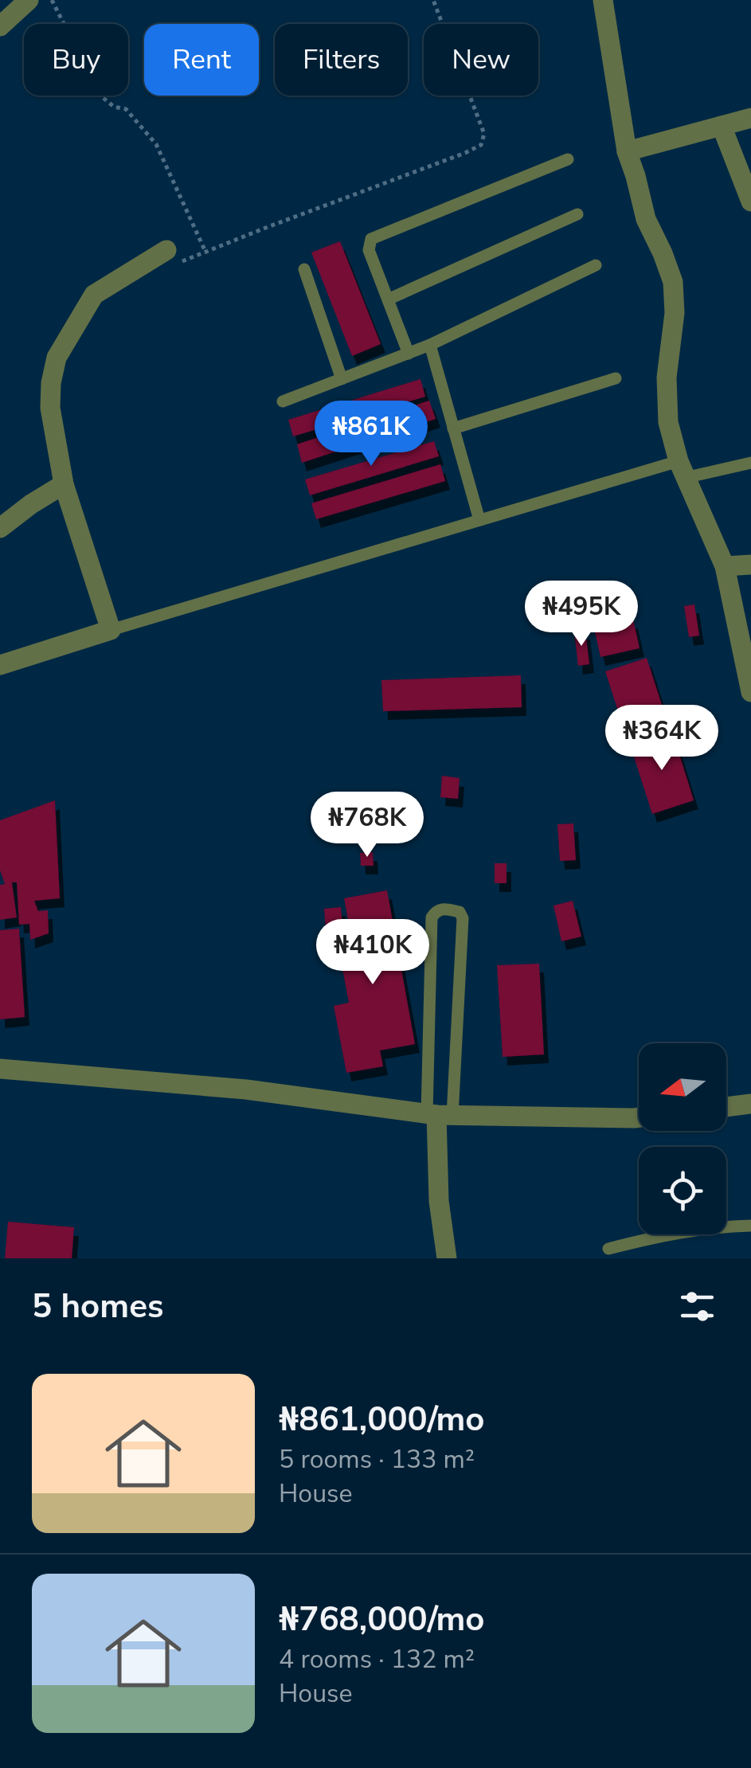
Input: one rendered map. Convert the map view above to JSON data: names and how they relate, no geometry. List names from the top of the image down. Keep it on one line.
{"north":"left","page":{"chip":["Buy","Rent","Filters","New"],"price":["₦861K","₦495K","₦364K","₦768K","₦410K"],"heading":"5 homes","list":[{"name":"₦861,000/mo","note":"5 rooms · 133 m² · House"},{"name":"₦768,000/mo","note":"4 rooms · 132 m² · House"}]}}
